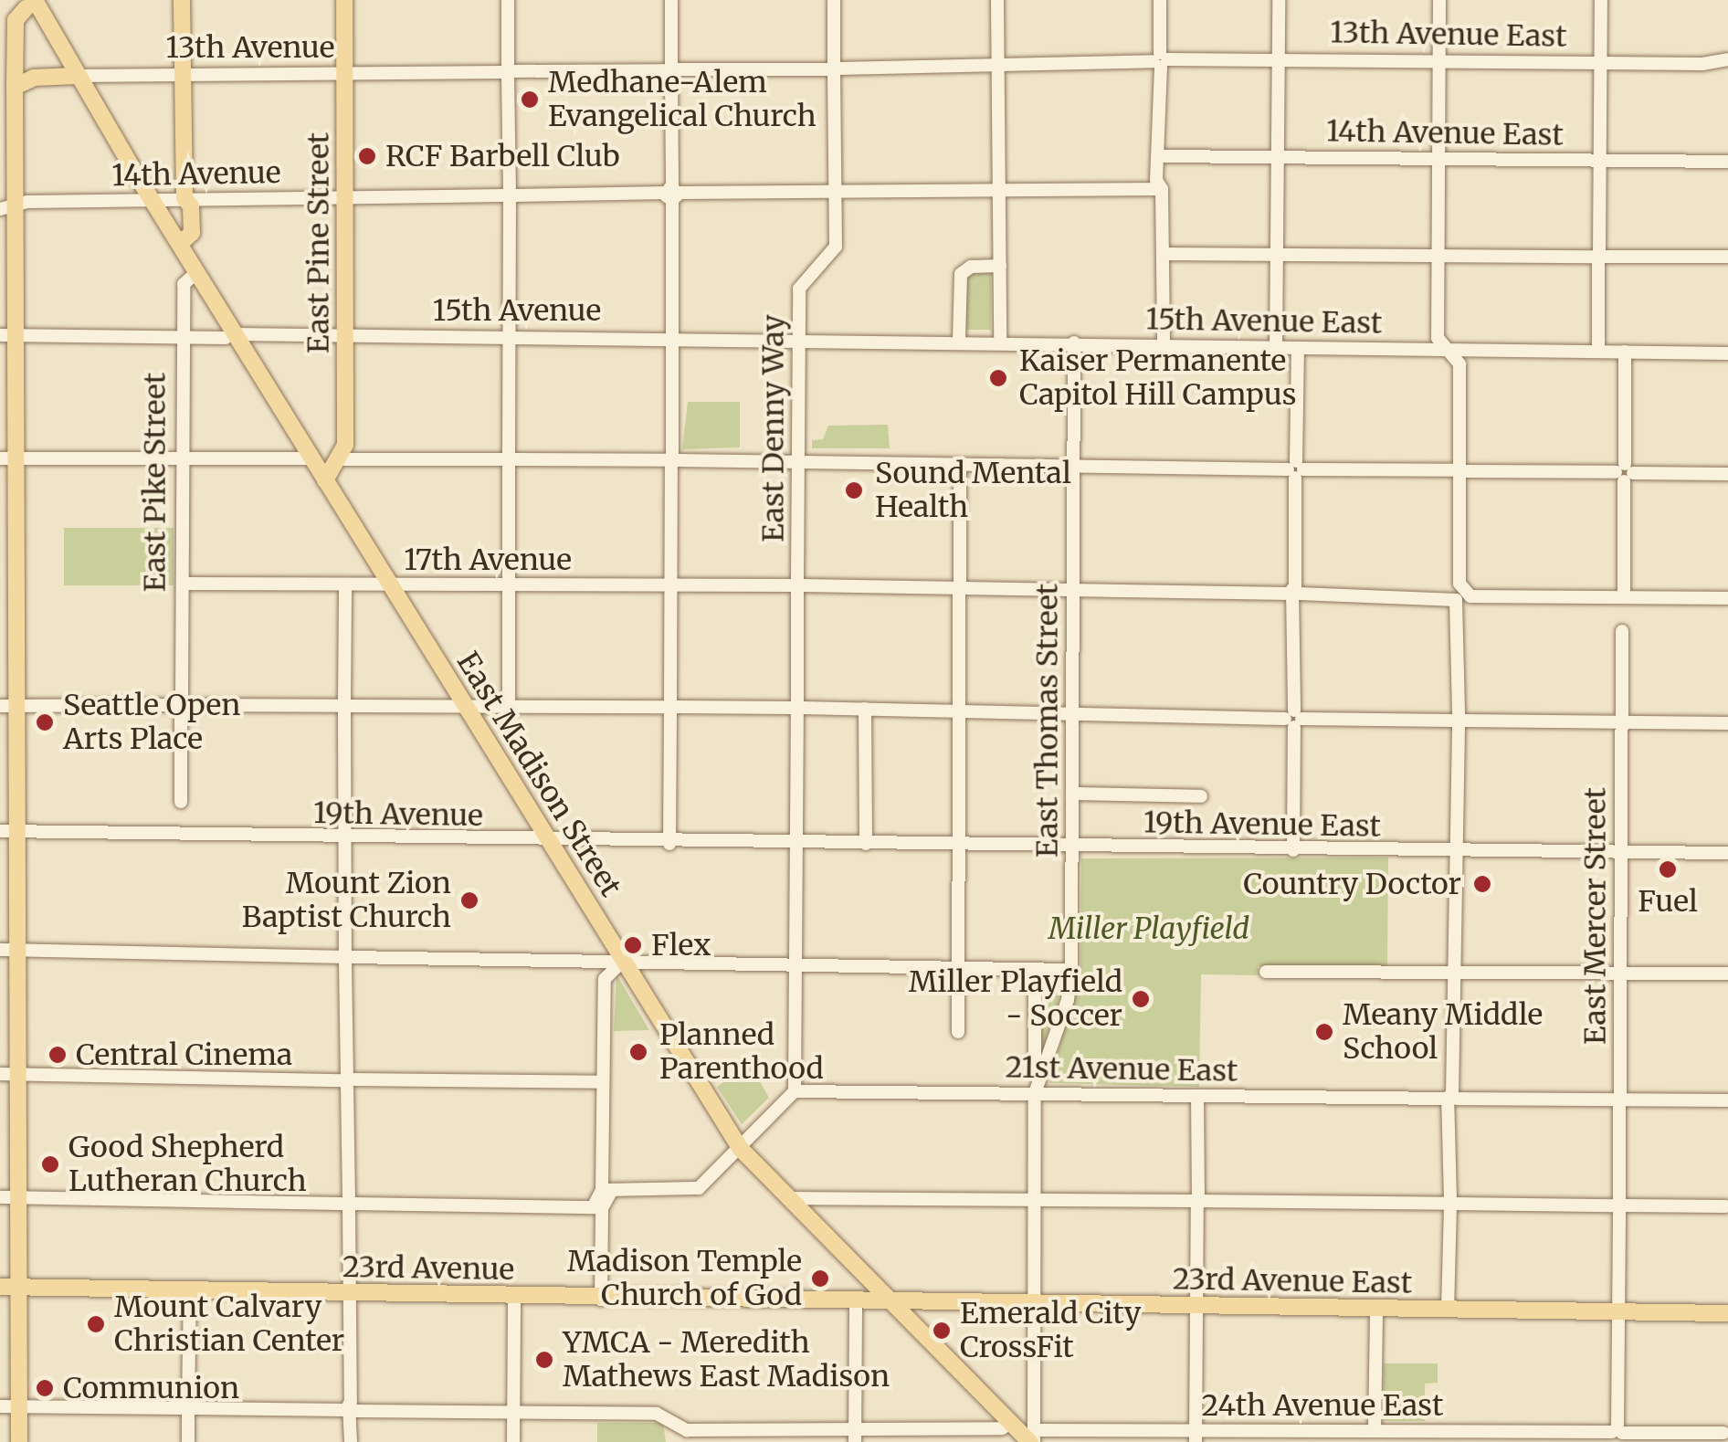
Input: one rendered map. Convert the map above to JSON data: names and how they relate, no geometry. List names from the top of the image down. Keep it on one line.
{"streets":{"main road":["13th Avenue","East Pine Street","East Madison Street","23rd Avenue","23rd Avenue East"],"street":["13th Avenue East","14th Avenue East","14th Avenue","15th Avenue","15th Avenue East","East Denny Way","East Pike Street","17th Avenue","East Thomas Street","19th Avenue","19th Avenue East","East Mercer Street","21st Avenue East","24th Avenue East"]},"crossings":[["13th Avenue East","13th Avenue"],["13th Avenue East","East Denny Way"],["13th Avenue","East Pine Street"],["13th Avenue","East Denny Way"],["13th Avenue","East Madison Street"],["14th Avenue","East Pine Street"],["14th Avenue","East Denny Way"],["14th Avenue","East Madison Street"],["East Pine Street","15th Avenue"],["15th Avenue","15th Avenue East"],["15th Avenue","East Denny Way"],["15th Avenue","East Pike Street"],["15th Avenue","East Madison Street"],["15th Avenue East","East Denny Way"],["15th Avenue East","East Thomas Street"],["East Denny Way","17th Avenue"],["East Denny Way","19th Avenue"],["East Denny Way","19th Avenue East"],["East Denny Way","21st Avenue East"],["East Pike Street","17th Avenue"],["East Pike Street","East Madison Street"],["17th Avenue","East Thomas Street"],["17th Avenue","East Madison Street"],["East Thomas Street","East Madison Street"],["East Thomas Street","19th Avenue East"],["East Thomas Street","21st Avenue East"],["East Thomas Street","23rd Avenue East"],["East Thomas Street","24th Avenue East"],["East Madison Street","19th Avenue"],["East Madison Street","23rd Avenue East"],["East Madison Street","24th Avenue East"],["19th Avenue","19th Avenue East"],["19th Avenue East","East Mercer Street"],["East Mercer Street","21st Avenue East"],["East Mercer Street","23rd Avenue East"],["East Mercer Street","24th Avenue East"],["23rd Avenue","23rd Avenue East"]],"parks":["Miller Playfield"],"places":["Medhane-Alem Evangelical Church","RCF Barbell Club","Kaiser Permanente Capitol Hill Campus","Sound Mental Health","Seattle Open Arts Place","Fuel","Country Doctor","Mount Zion Baptist Church","Flex","Miller Playfield - Soccer","Meany Middle School","Planned Parenthood","Central Cinema","Good Shepherd Lutheran Church","Madison Temple Church of God","Mount Calvary Christian Center","Emerald City CrossFit","YMCA - Meredith Mathews East Madison","Communion"]}
